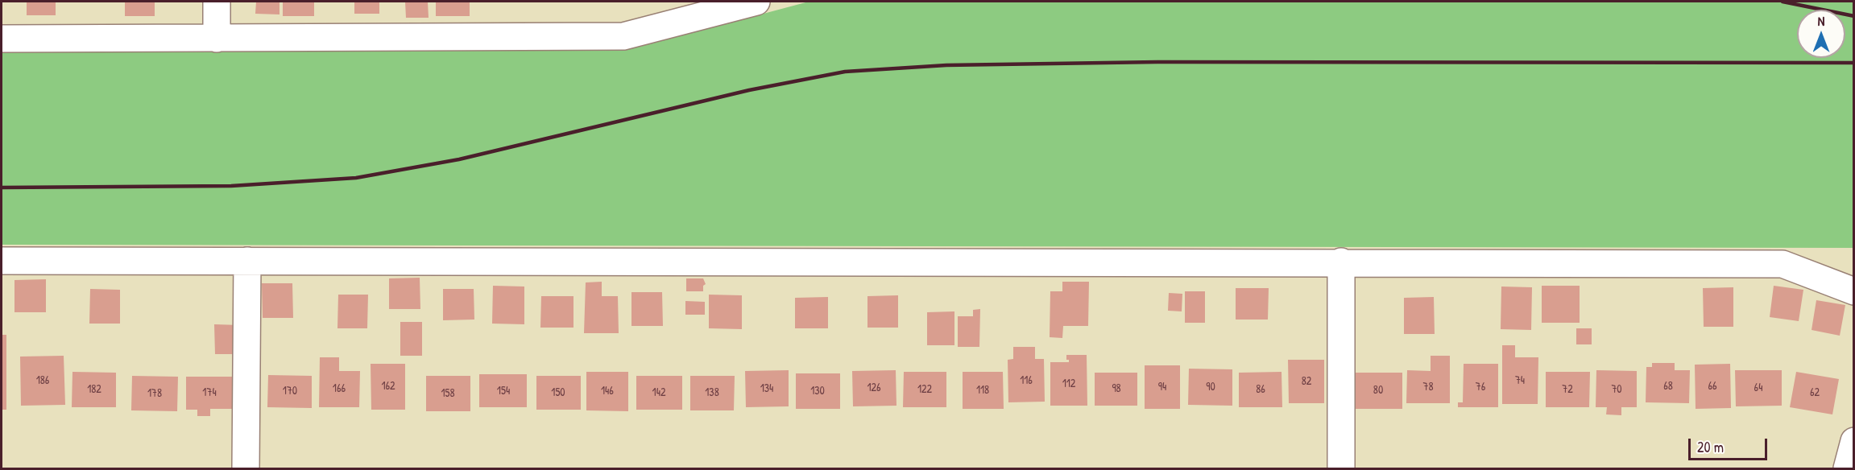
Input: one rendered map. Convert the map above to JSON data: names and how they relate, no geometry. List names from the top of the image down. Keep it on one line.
{"house_numbers":["186","116","74","82","112","162","68","66","94","90","78","76","126","64","166","134","98","182","122","86","72","70","118","80","170","154","146","130","174","150","142","138","62","178","158"],"scale_bar":"20 m","north":"top"}
